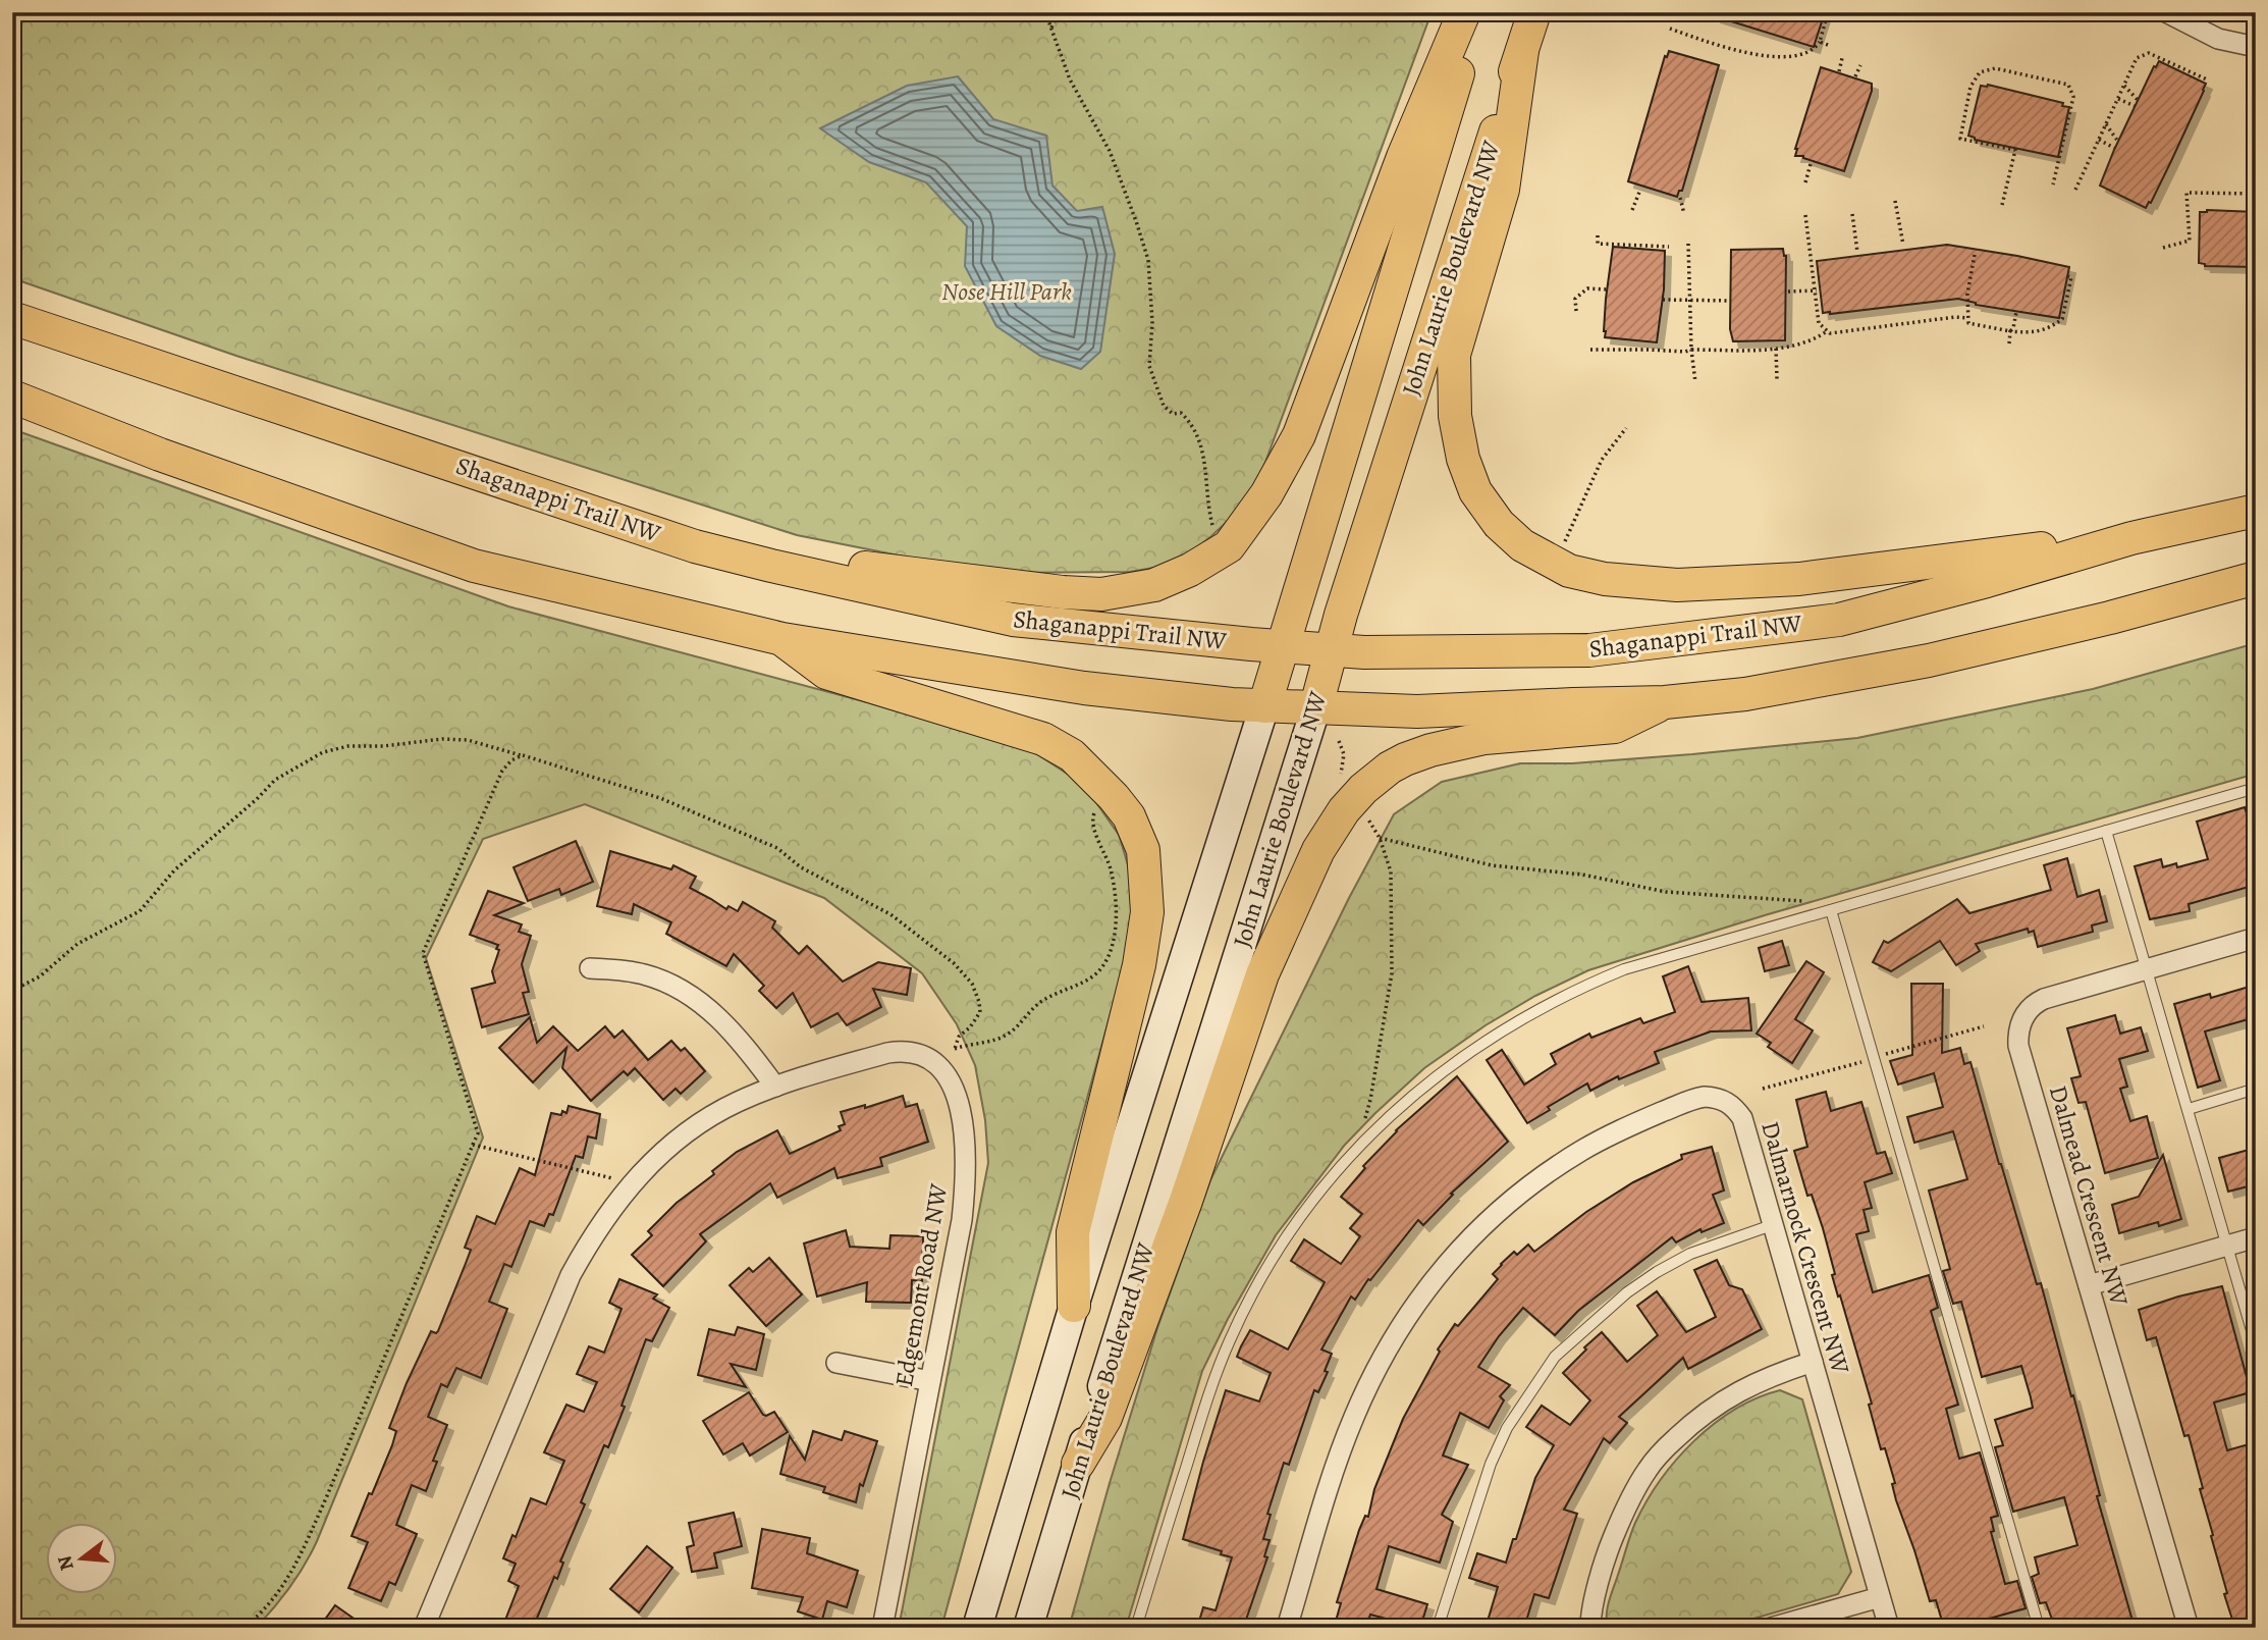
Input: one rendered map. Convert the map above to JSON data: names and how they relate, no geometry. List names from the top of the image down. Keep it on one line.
{"streets":{"main road":["John Laurie Boulevard NW","Shaganappi Trail NW"],"street":["Dalmead Crescent NW","Dalmarnock Crescent NW","Edgemont Road NW"]},"crossings":[["John Laurie Boulevard NW","Shaganappi Trail NW"]],"parks":["Nose Hill Park"],"north":"left"}
